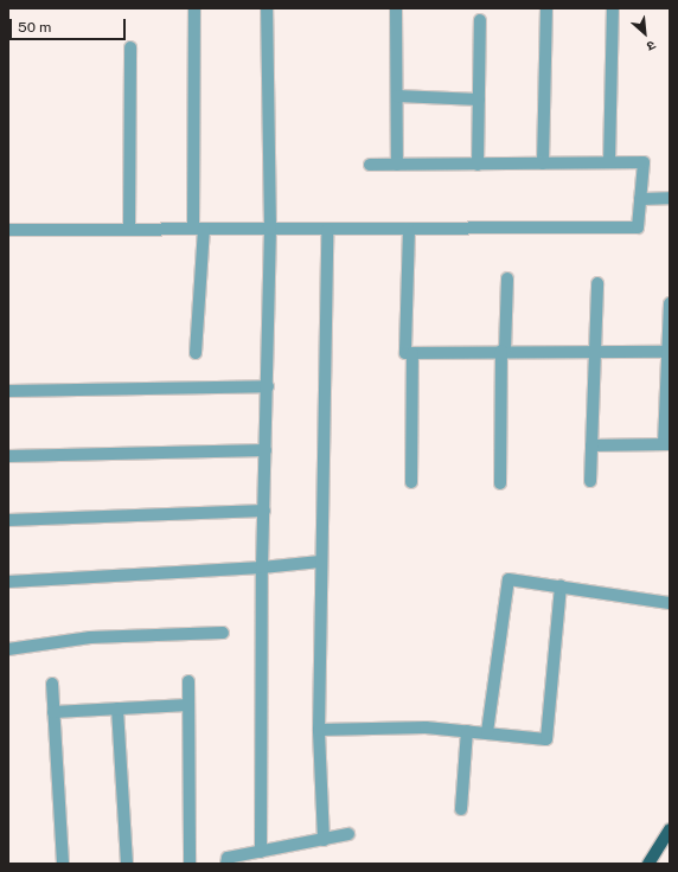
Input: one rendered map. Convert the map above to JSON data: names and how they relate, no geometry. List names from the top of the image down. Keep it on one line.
{"scale_bar":"50 m","north":"bottom right"}
